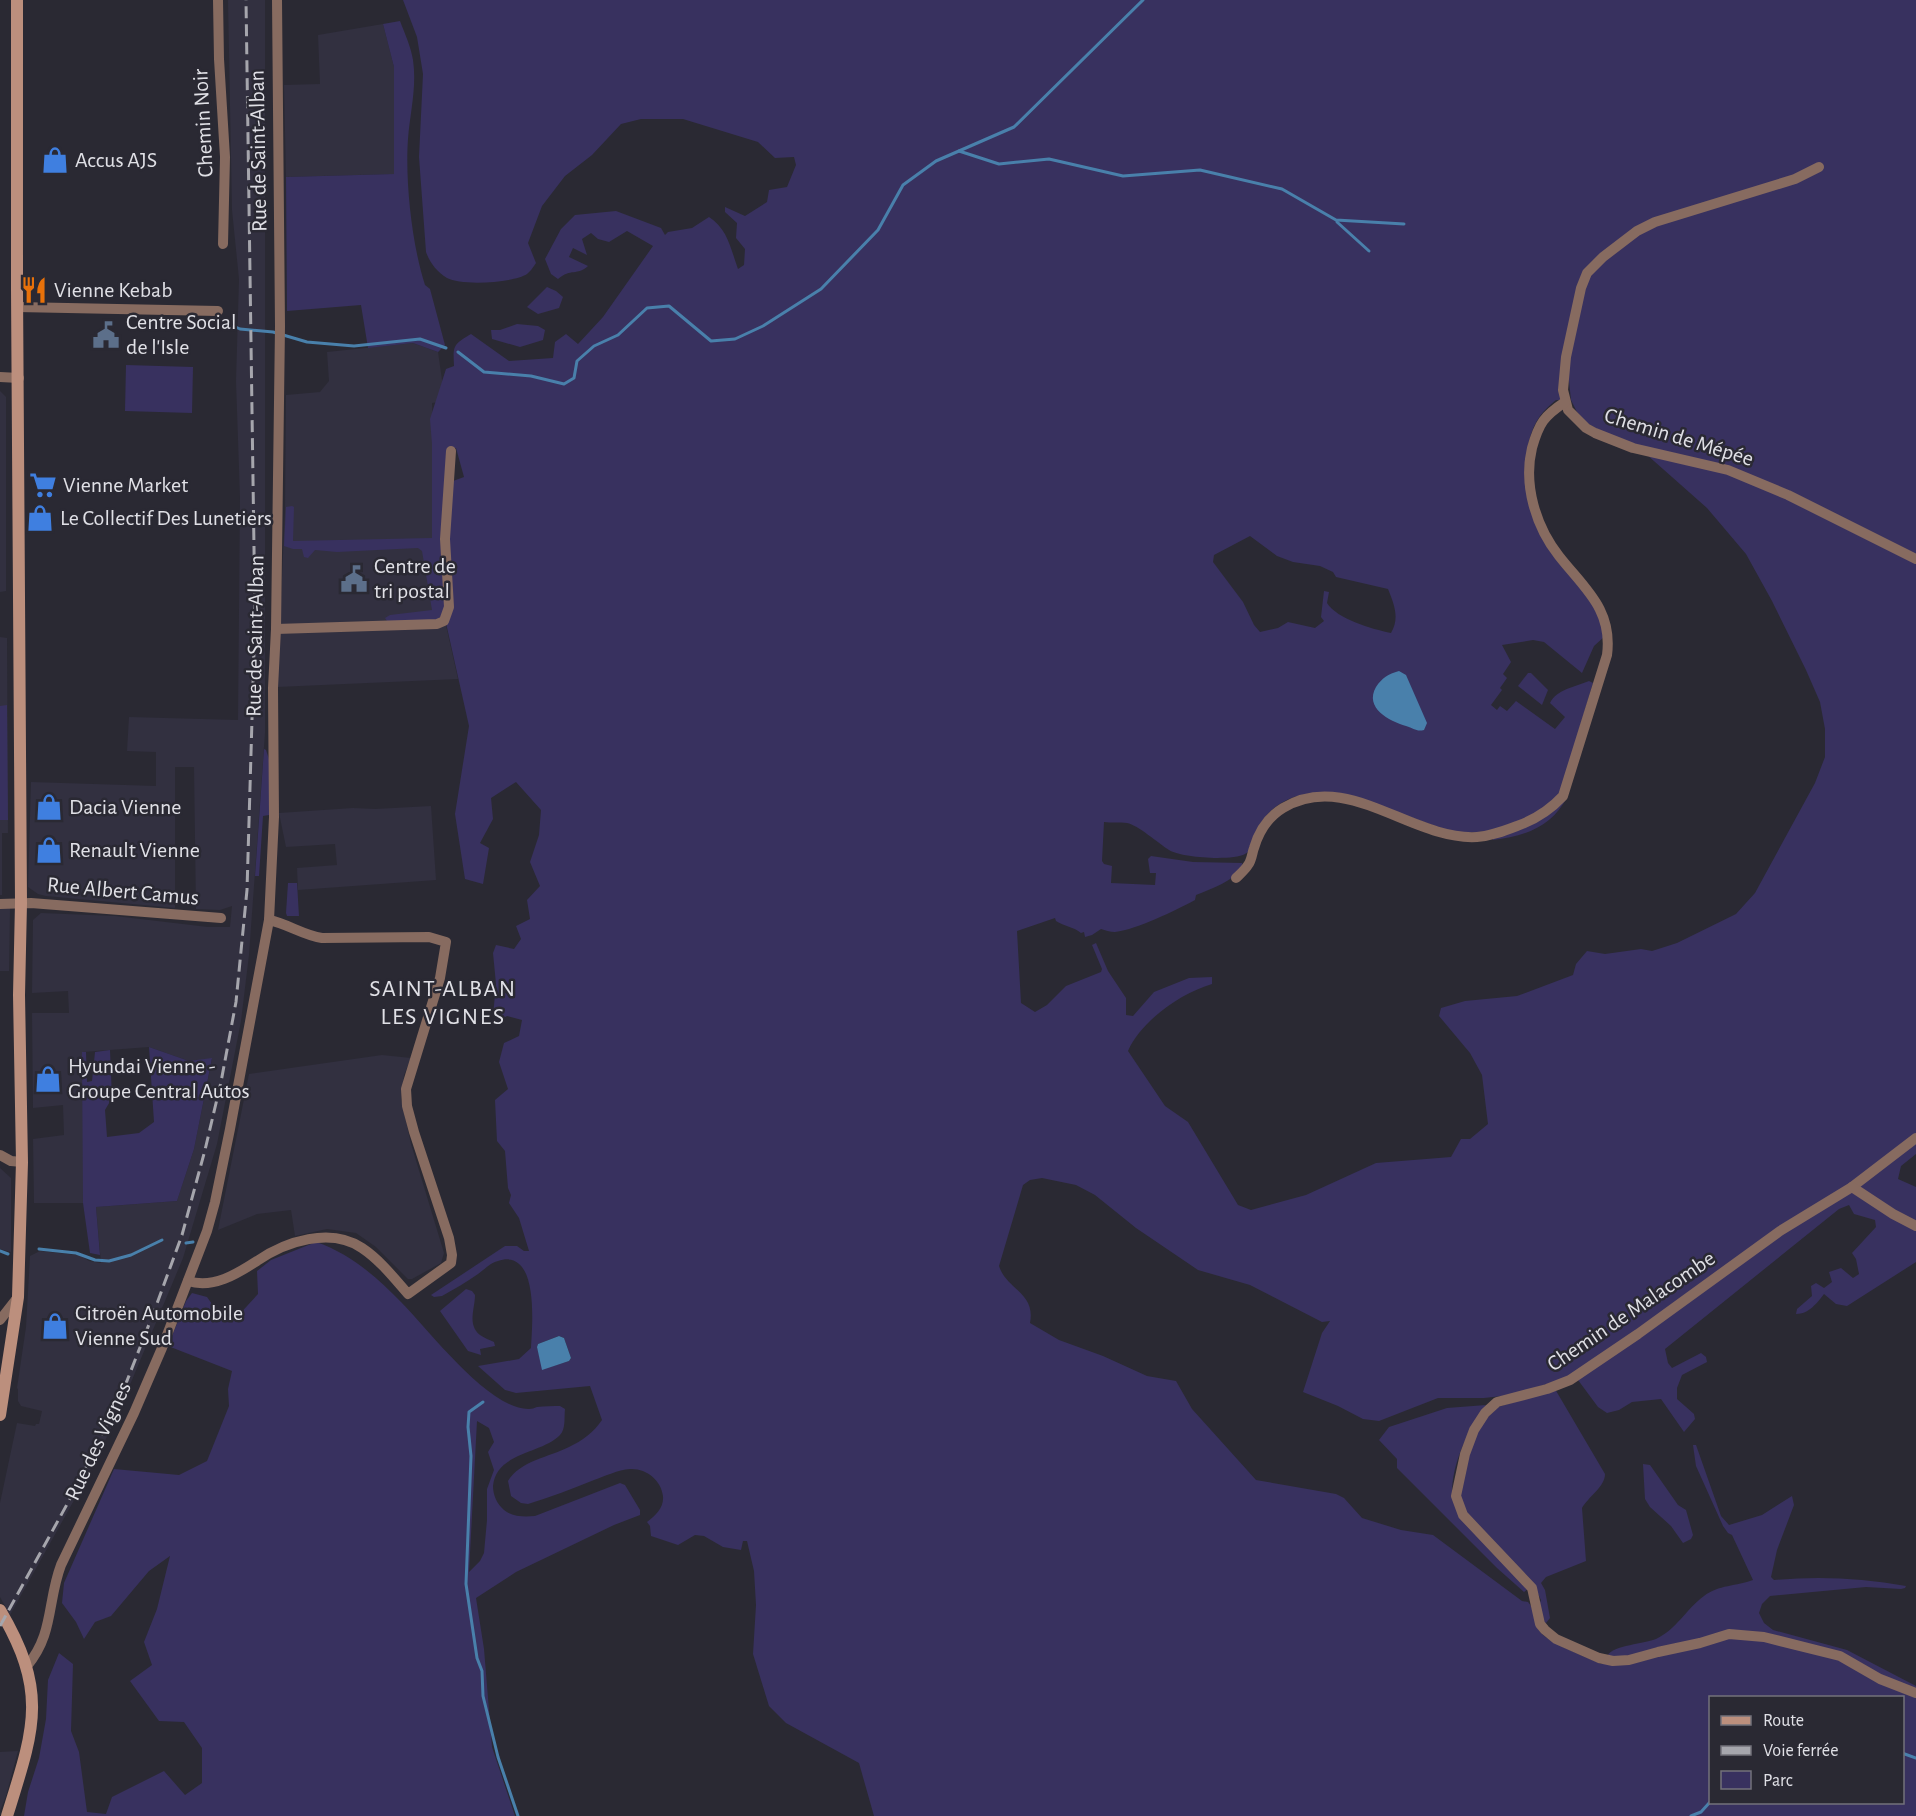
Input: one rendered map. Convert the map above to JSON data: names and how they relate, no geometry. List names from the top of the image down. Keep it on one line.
{"streets":{"street":["Chemin Noir","Rue de Saint-Alban","Chemin de Mépée","Rue Albert Camus","Chemin de Malacombe","Rue des Vignes"]},"crossings":[["Rue de Saint-Alban","Rue des Vignes"]],"districts":["SAINT-ALBAN LES VIGNES"],"places":{"shop":["Accus AJS","Le Collectif Des Lunetiers","Dacia Vienne","Renault Vienne","Hyundai Vienne - Groupe Central Autos","Citroën Automobile Vienne Sud"],"restaurant":["Vienne Kebab"],"public building":["Centre Social de l'Isle","Centre de tri postal"],"supermarket":["Vienne Market"]},"legend":["Route","Voie ferrée","Parc"]}
